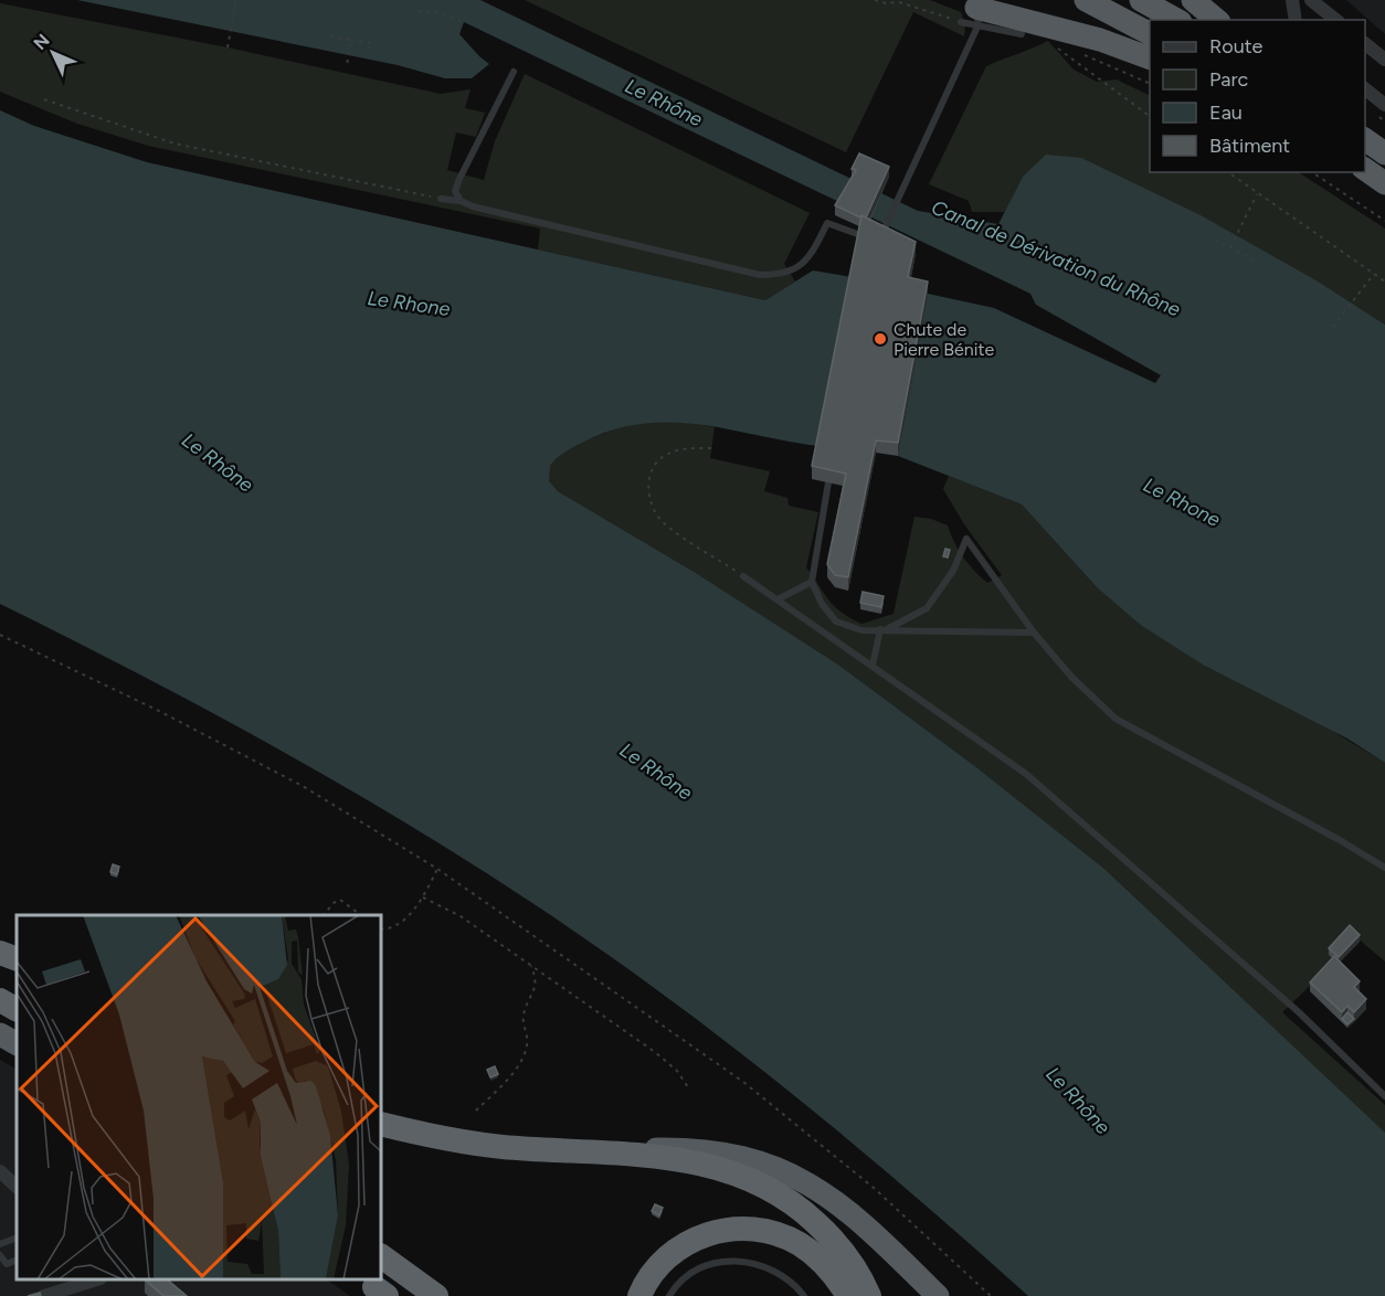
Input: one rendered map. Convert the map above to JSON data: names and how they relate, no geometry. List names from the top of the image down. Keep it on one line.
{"water":["Le Rhône","Canal de Dérivation du Rhône","Le Rhone"],"places":["Chute de Pierre Bénite"],"legend":["Route","Parc","Eau","Bâtiment"],"north":"top left"}
